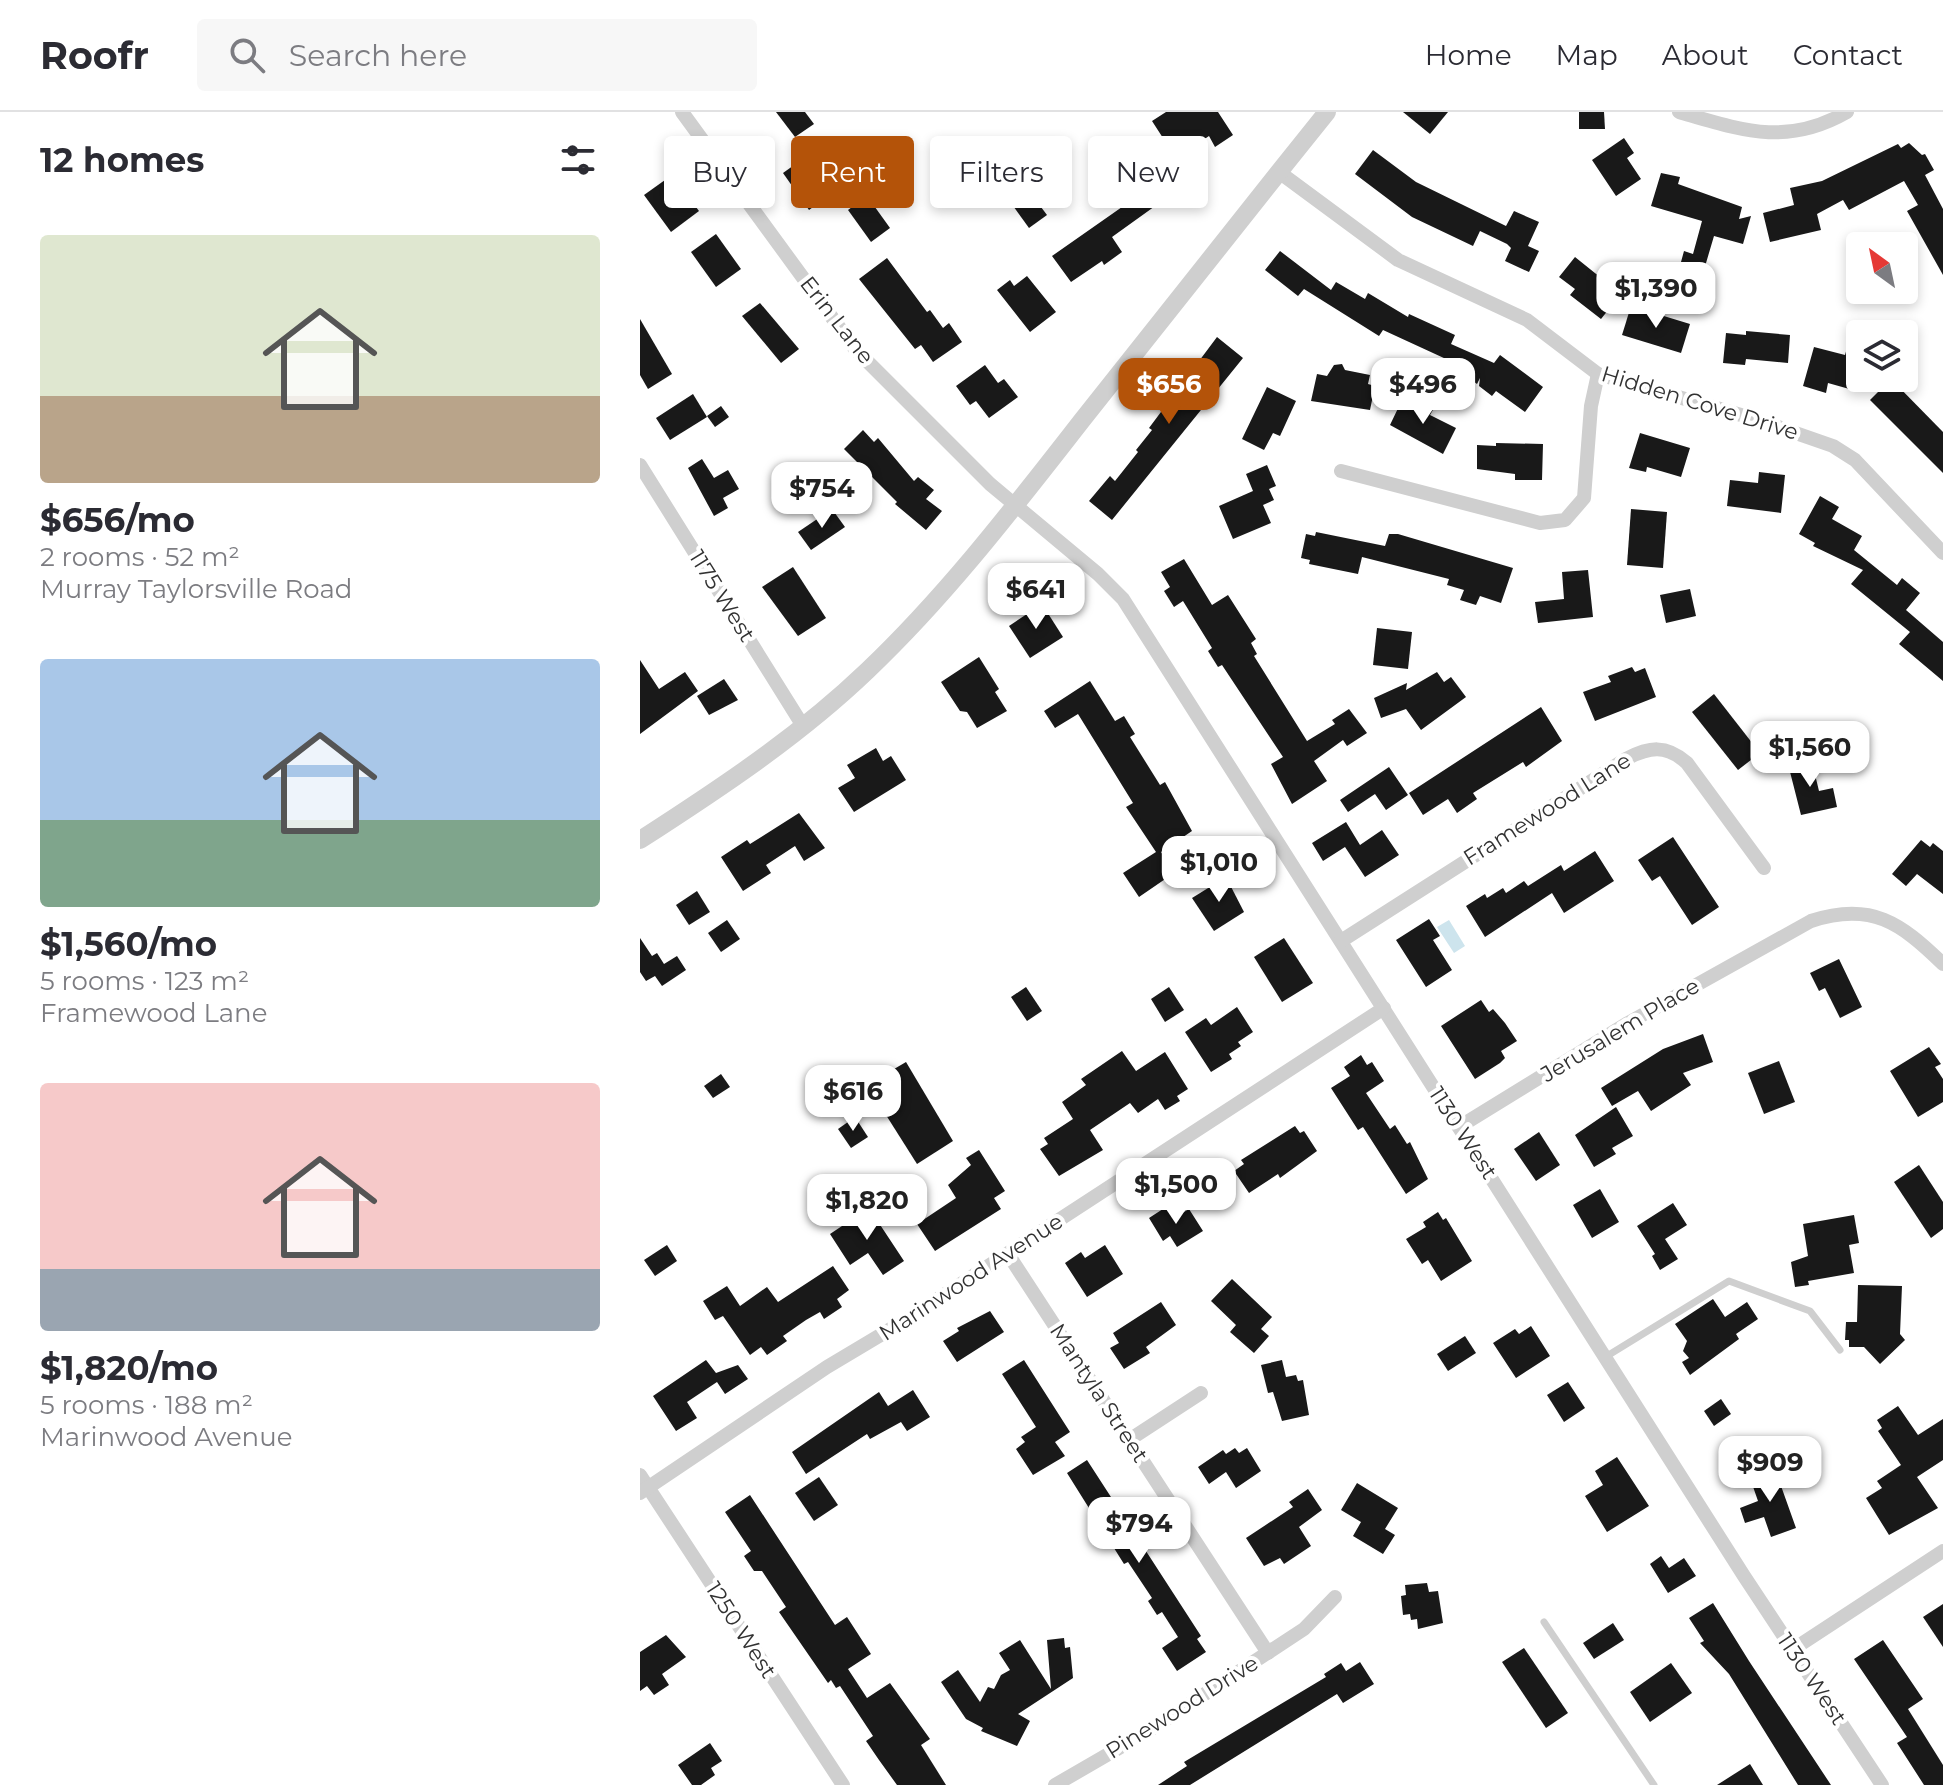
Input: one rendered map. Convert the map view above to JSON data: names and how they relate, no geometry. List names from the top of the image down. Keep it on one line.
{"streets":{"street":["Erin Lane","Hidden Cove Drive","1175 West","Framewood Lane","Jerusalem Place","1130 West","Marinwood Avenue","Mantyla Street","1250 West","Pinewood Drive"]},"crossings":[["Erin Lane","1130 West"],["Framewood Lane","1130 West"],["Jerusalem Place","1130 West"],["1130 West","Marinwood Avenue"],["Marinwood Avenue","Mantyla Street"],["Marinwood Avenue","1250 West"],["Mantyla Street","Pinewood Drive"]],"north":"top left","page":{"header":"Roofr","search":"Search here","nav":["Home","Map","About","Contact"],"heading":"12 homes","chip":["Buy","Rent","Filters","New"],"list":[{"name":"$656/mo","note":"2 rooms · 52 m² · Murray Taylorsville Road"},{"name":"$1,560/mo","note":"5 rooms · 123 m² · Framewood Lane"},{"name":"$1,820/mo","note":"5 rooms · 188 m² · Marinwood Avenue"}],"price":["$1,390","$656","$496","$754","$641","$1,560","$1,010","$616","$1,500","$1,820","$909","$794"]}}
